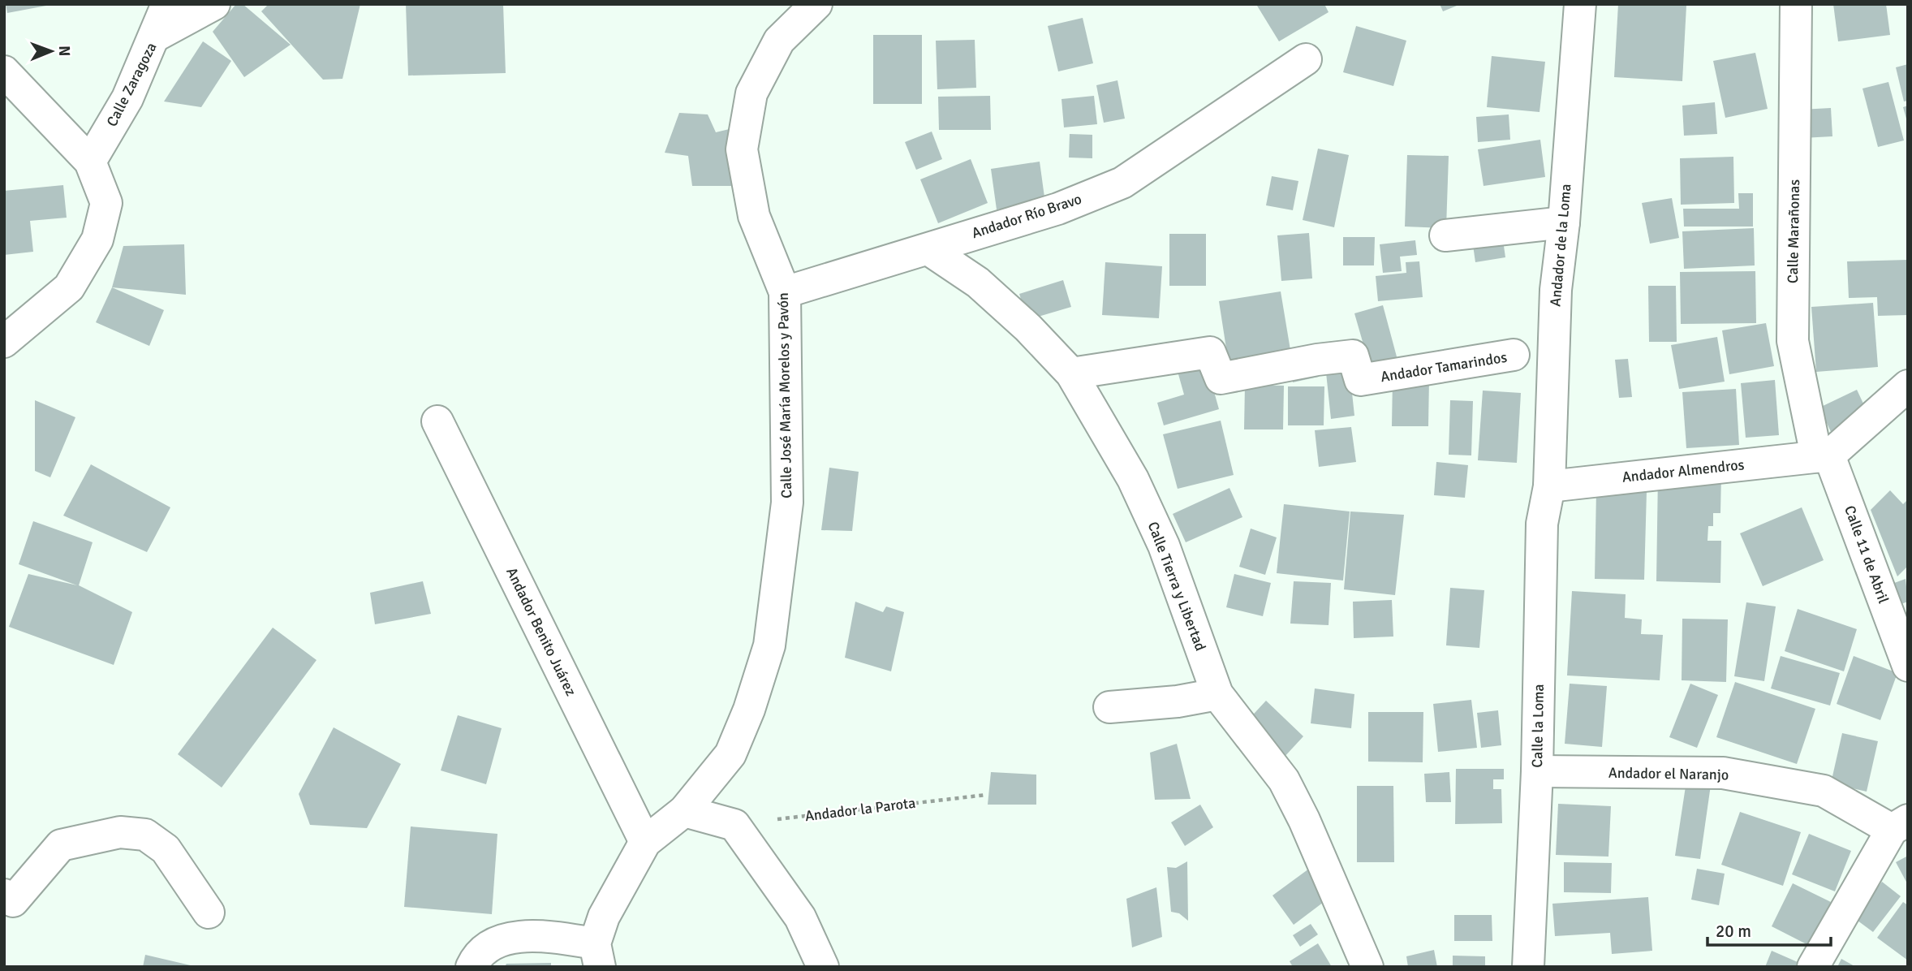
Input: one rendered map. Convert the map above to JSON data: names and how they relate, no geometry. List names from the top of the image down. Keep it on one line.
{"streets":{"street":["Calle Zaragoza","Andador Río Bravo","Calle Marañonas","Andador de la Loma","Andador Tamarindos","Calle José María Morelos y Pavón","Andador Almendros","Calle 11 de Abril","Calle Tierra y Libertad","Andador Benito Juárez","Calle la Loma","Andador el Naranjo"],"path":["Andador la Parota"]},"crossings":[["Andador Río Bravo","Calle José María Morelos y Pavón"],["Andador Río Bravo","Calle Tierra y Libertad"],["Calle Marañonas","Andador Almendros"],["Calle Marañonas","Calle 11 de Abril"],["Andador de la Loma","Andador Almendros"],["Andador de la Loma","Calle la Loma"],["Andador Tamarindos","Calle Tierra y Libertad"],["Calle José María Morelos y Pavón","Andador Benito Juárez"],["Andador Almendros","Calle 11 de Abril"],["Andador Almendros","Calle la Loma"],["Calle la Loma","Andador el Naranjo"]],"scale_bar":"20 m","north":"right"}
